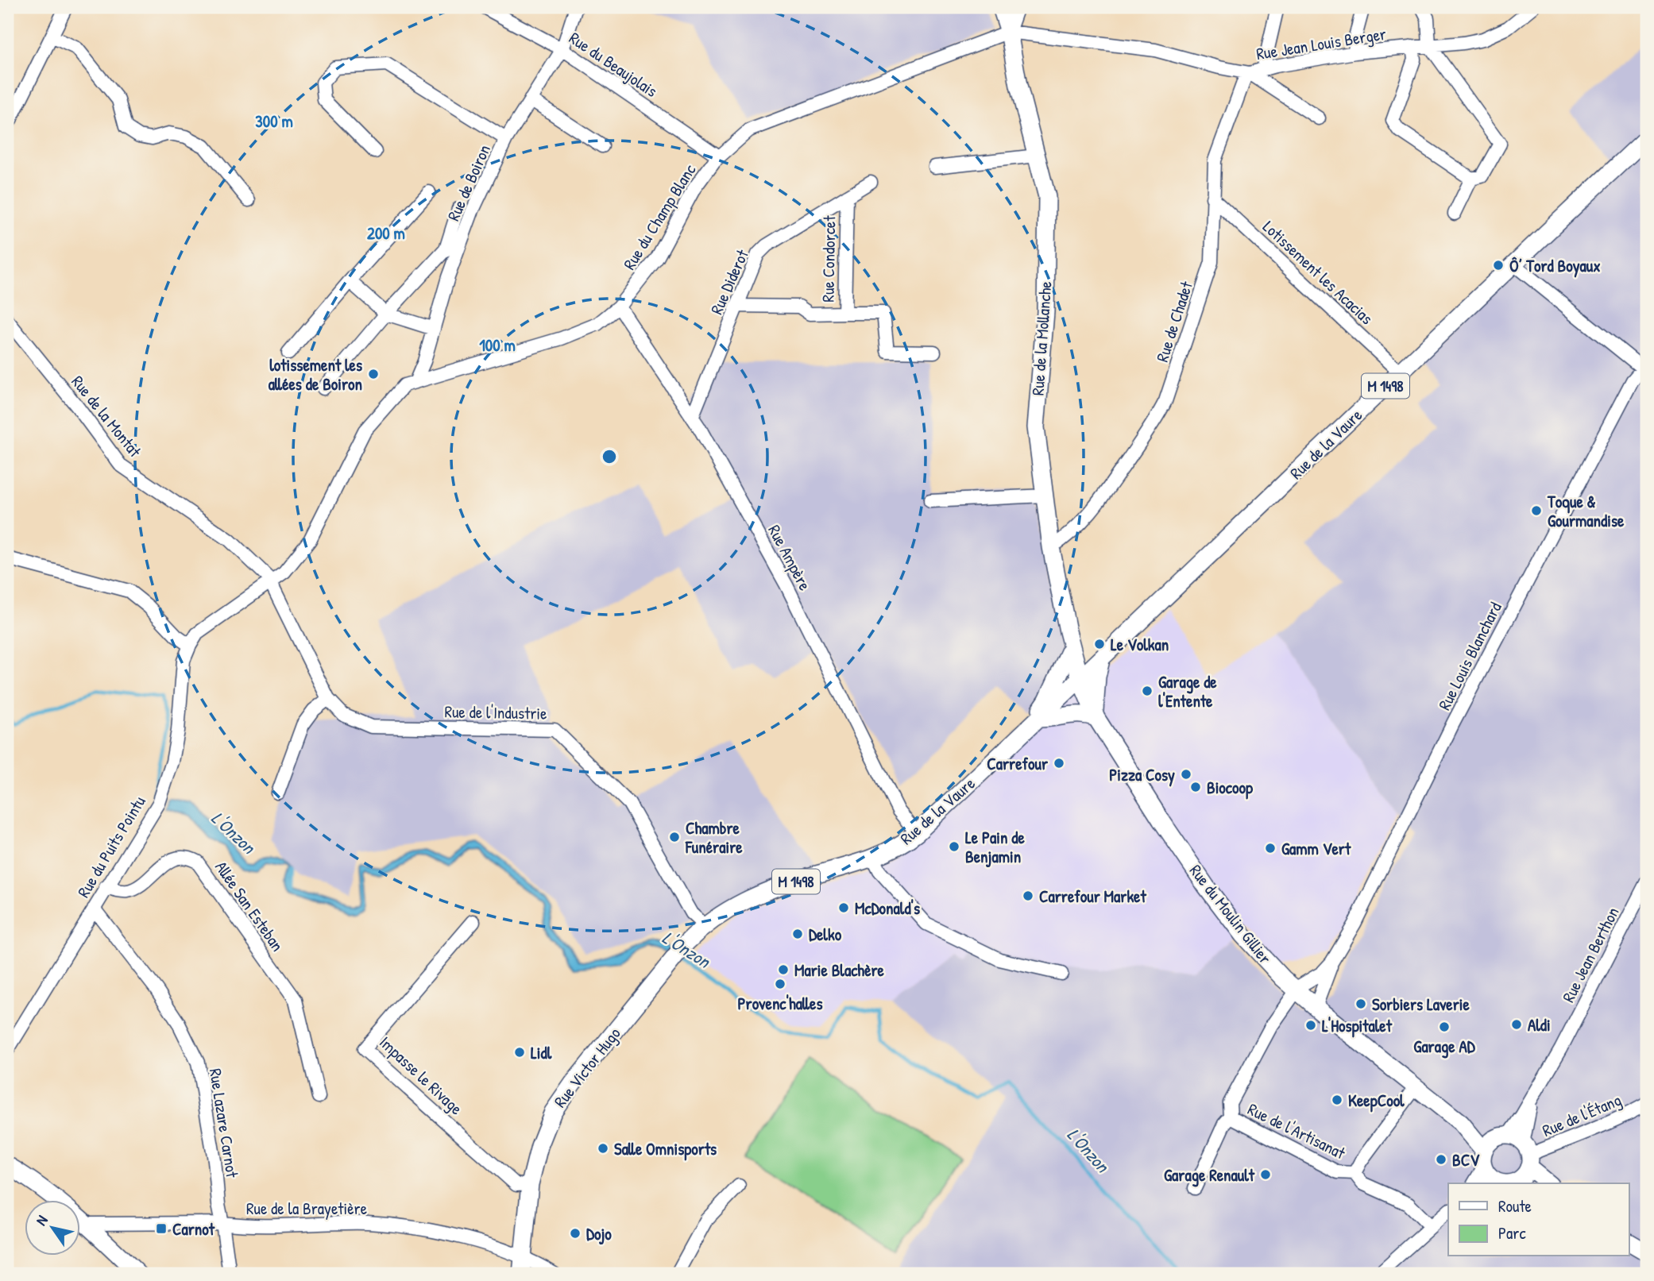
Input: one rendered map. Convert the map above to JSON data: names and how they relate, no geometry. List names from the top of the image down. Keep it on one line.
{"streets":{"main road":["Rue de la Mollanche","M 1498","Rue de la Vaure","Rue du Moulin Gillier","Rue Victor Hugo"],"street":["Rue Jean Louis Berger","Rue du Beaujolais","Rue de Boiron","Rue du Champ Blanc","Rue Condorcet","Lotissement les Acacias","Rue Diderot","Rue de Chadet","Rue de la Montat","Rue Ampère","Rue Louis Blanchard","Rue de l'Industrie","Rue du Puits Pointu","Allée San Esteban","Rue Jean Berthon","Impasse le Rivage","Rue de l'Étang","Rue Lazare Carnot","Rue de l'Artisanat","Rue de la Brayetière"]},"crossings":[["Rue Jean Louis Berger","Rue du Champ Blanc"],["Rue Jean Louis Berger","Rue de Chadet"],["Rue Jean Louis Berger","Rue de la Mollanche"],["Rue du Beaujolais","Rue de Boiron"],["Rue du Beaujolais","Rue du Champ Blanc"],["Rue de Boiron","Rue du Champ Blanc"],["Rue du Champ Blanc","Rue de la Mollanche"],["Rue du Champ Blanc","Rue de la Montat"],["Rue du Champ Blanc","Rue Ampère"],["Rue du Champ Blanc","Rue de l'Industrie"],["Rue du Champ Blanc","Rue du Puits Pointu"],["Rue Condorcet","Rue Diderot"],["Lotissement les Acacias","Rue de Chadet"],["Lotissement les Acacias","Rue de la Vaure"],["Rue Diderot","Rue Ampère"],["Rue de Chadet","Rue de la Mollanche"],["Rue de la Mollanche","M 1498"],["Rue de la Mollanche","Rue de la Vaure"],["Rue de la Mollanche","Rue du Moulin Gillier"],["M 1498","Rue de la Vaure"],["M 1498","Rue du Moulin Gillier"],["Rue de la Montat","Rue de l'Industrie"],["Rue de la Montat","Rue du Puits Pointu"],["Rue de la Vaure","Rue Ampère"],["Rue de la Vaure","Rue de l'Industrie"],["Rue de la Vaure","Rue Victor Hugo"],["Rue Louis Blanchard","Rue du Moulin Gillier"],["Rue Louis Blanchard","Rue de l'Artisanat"],["Rue de l'Industrie","Rue du Puits Pointu"],["Rue du Puits Pointu","Allée San Esteban"],["Rue du Puits Pointu","Rue Lazare Carnot"],["Rue du Moulin Gillier","Rue de l'Artisanat"],["Rue Victor Hugo","Impasse le Rivage"],["Rue Victor Hugo","Rue de la Brayetière"],["Rue Lazare Carnot","Rue de la Brayetière"]],"water":["L'Onzon"],"places":{"other":["Ô’ Tord Boyaux","lotissement les allées de Boiron","Toque & Gourmandise","Le Volkan","Garage de l'Entente","Carrefour","Pizza Cosy","Biocoop","Chambre Funéraire","Le Pain de Benjamin","Gamm Vert","Carrefour Market","McDonald's","Delko","Marie Blachère","Provenc'halles","Sorbiers Laverie","Aldi","L'Hospitalet","Garage AD","Lidl","KeepCool","Salle Omnisports","BCV","Garage Renault","Dojo"],"transit":["Carnot"]},"legend":["Route","Parc"],"north":"top left","rings":["300 m","200 m","100 m"]}
